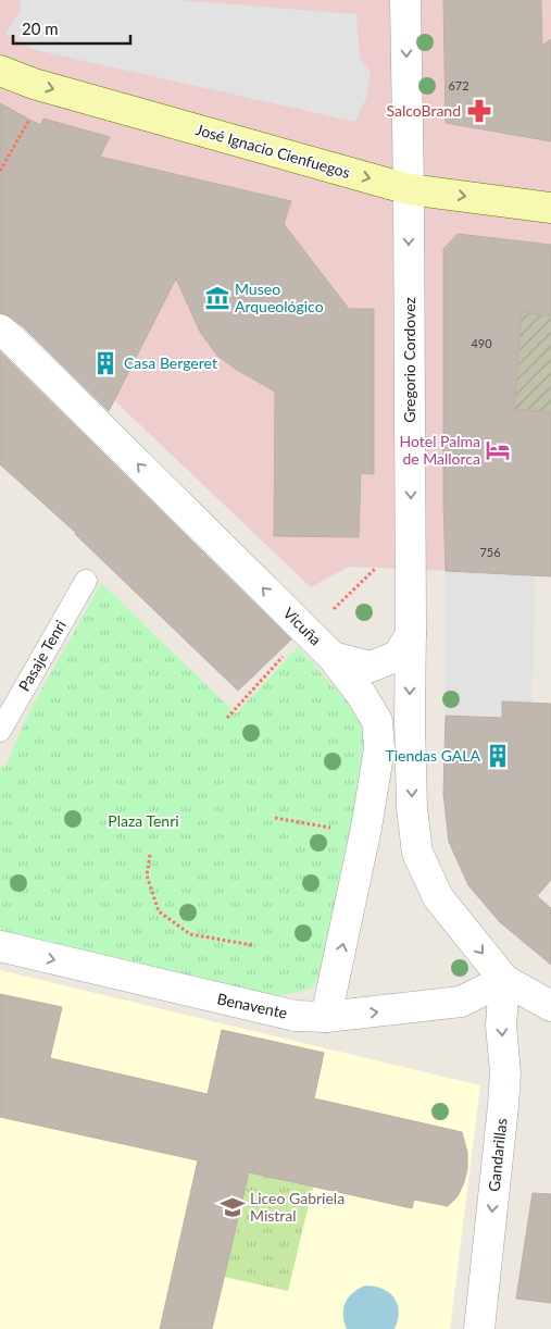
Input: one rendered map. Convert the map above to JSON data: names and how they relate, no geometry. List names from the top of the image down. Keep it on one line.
{"streets":{"main road":["José Ignacio Cienfuegos"],"street":["Gregorio Cordovez","Vicuña","Benavente","Gandarillas"],"lane":["Pasaje Tenri"]},"crossings":[["José Ignacio Cienfuegos","Gregorio Cordovez"],["Gregorio Cordovez","Benavente"],["Gregorio Cordovez","Gandarillas"],["Vicuña","Benavente"],["Benavente","Gandarillas"]],"one_way":["José Ignacio Cienfuegos","Gregorio Cordovez","Vicuña","Benavente","Gandarillas"],"parks":["Plaza Tenri"],"places":{"pharmacy":["SalcoBrand"],"museum":["Museo Arqueológico"],"building":["Casa Bergeret","Tiendas GALA"],"hotel":["Hotel Palma de Mallorca"],"school or university":["Liceo Gabriela Mistral"]},"house_numbers":["672","490","756"],"scale_bar":"20 m"}
